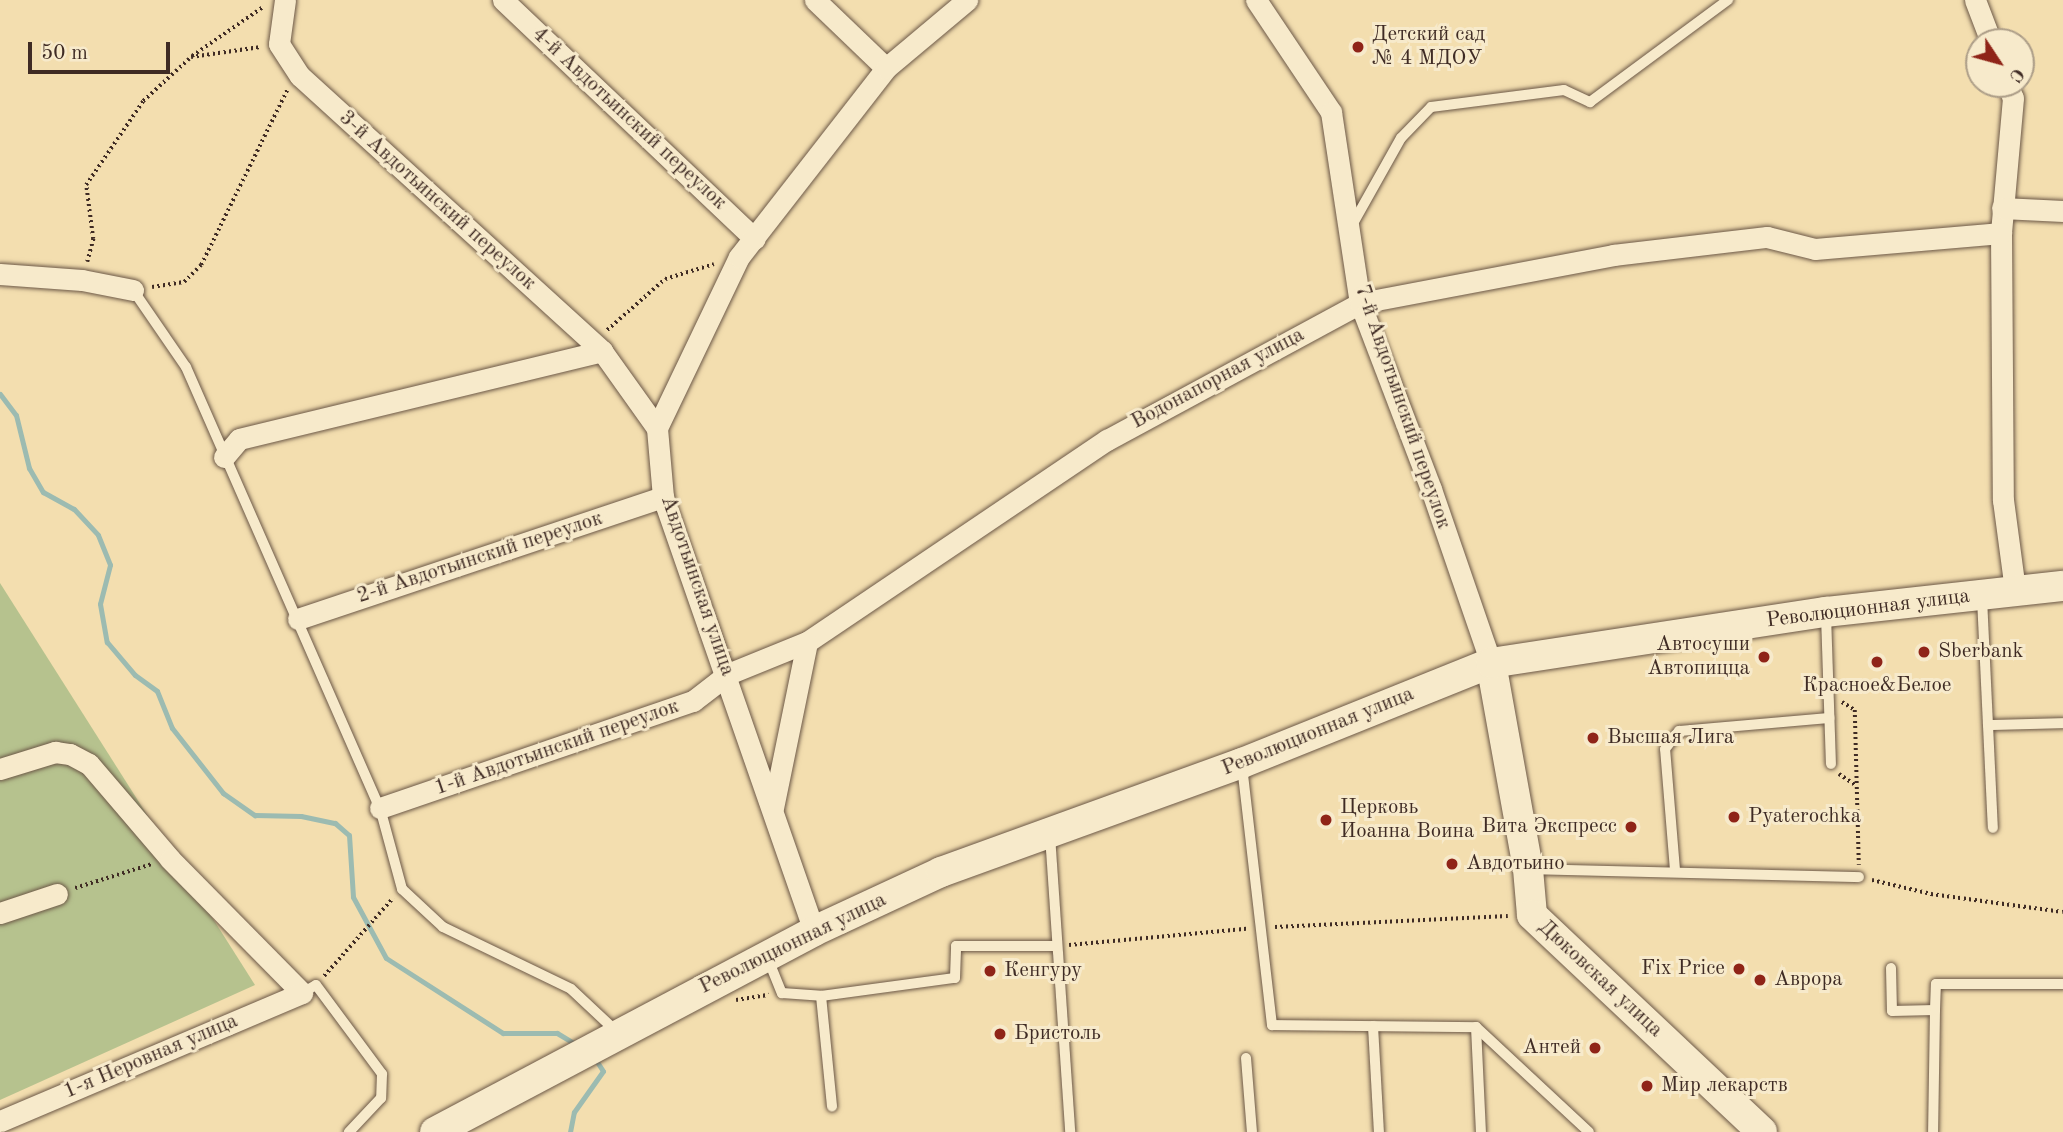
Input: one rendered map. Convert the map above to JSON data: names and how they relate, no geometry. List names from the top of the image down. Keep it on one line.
{"streets":{"main road":["Революционная улица","Дюковская улица"],"street":["4-й Авдотьинский переулок","3-й Авдотьинский переулок","Водонапорная улица","7-й Авдотьинский переулок","2-й Авдотьинский переулок","Авдотьинская улица","1-й Авдотьинский переулок","1-я Неровная улица"]},"crossings":[["3-й Авдотьинский переулок","Авдотьинская улица"],["Водонапорная улица","7-й Авдотьинский переулок"],["Водонапорная улица","Авдотьинская улица"],["Водонапорная улица","1-й Авдотьинский переулок"],["7-й Авдотьинский переулок","Революционная улица"],["7-й Авдотьинский переулок","Дюковская улица"],["2-й Авдотьинский переулок","Авдотьинская улица"],["Авдотьинская улица","Революционная улица"],["Авдотьинская улица","1-й Авдотьинский переулок"],["Революционная улица","Дюковская улица"]],"places":["Детский сад № 4 МДОУ","Sberbank","Автосуши Автопицца","Красное&Белое","Высшая Лига","Pyaterochka","Церковь Иоанна Воина","Вита Экспресс","Авдотьино","Fix Price","Кенгуру","Аврора","Бристоль","Антей","Мир лекарств"],"scale_bar":"50 m","north":"bottom right"}
